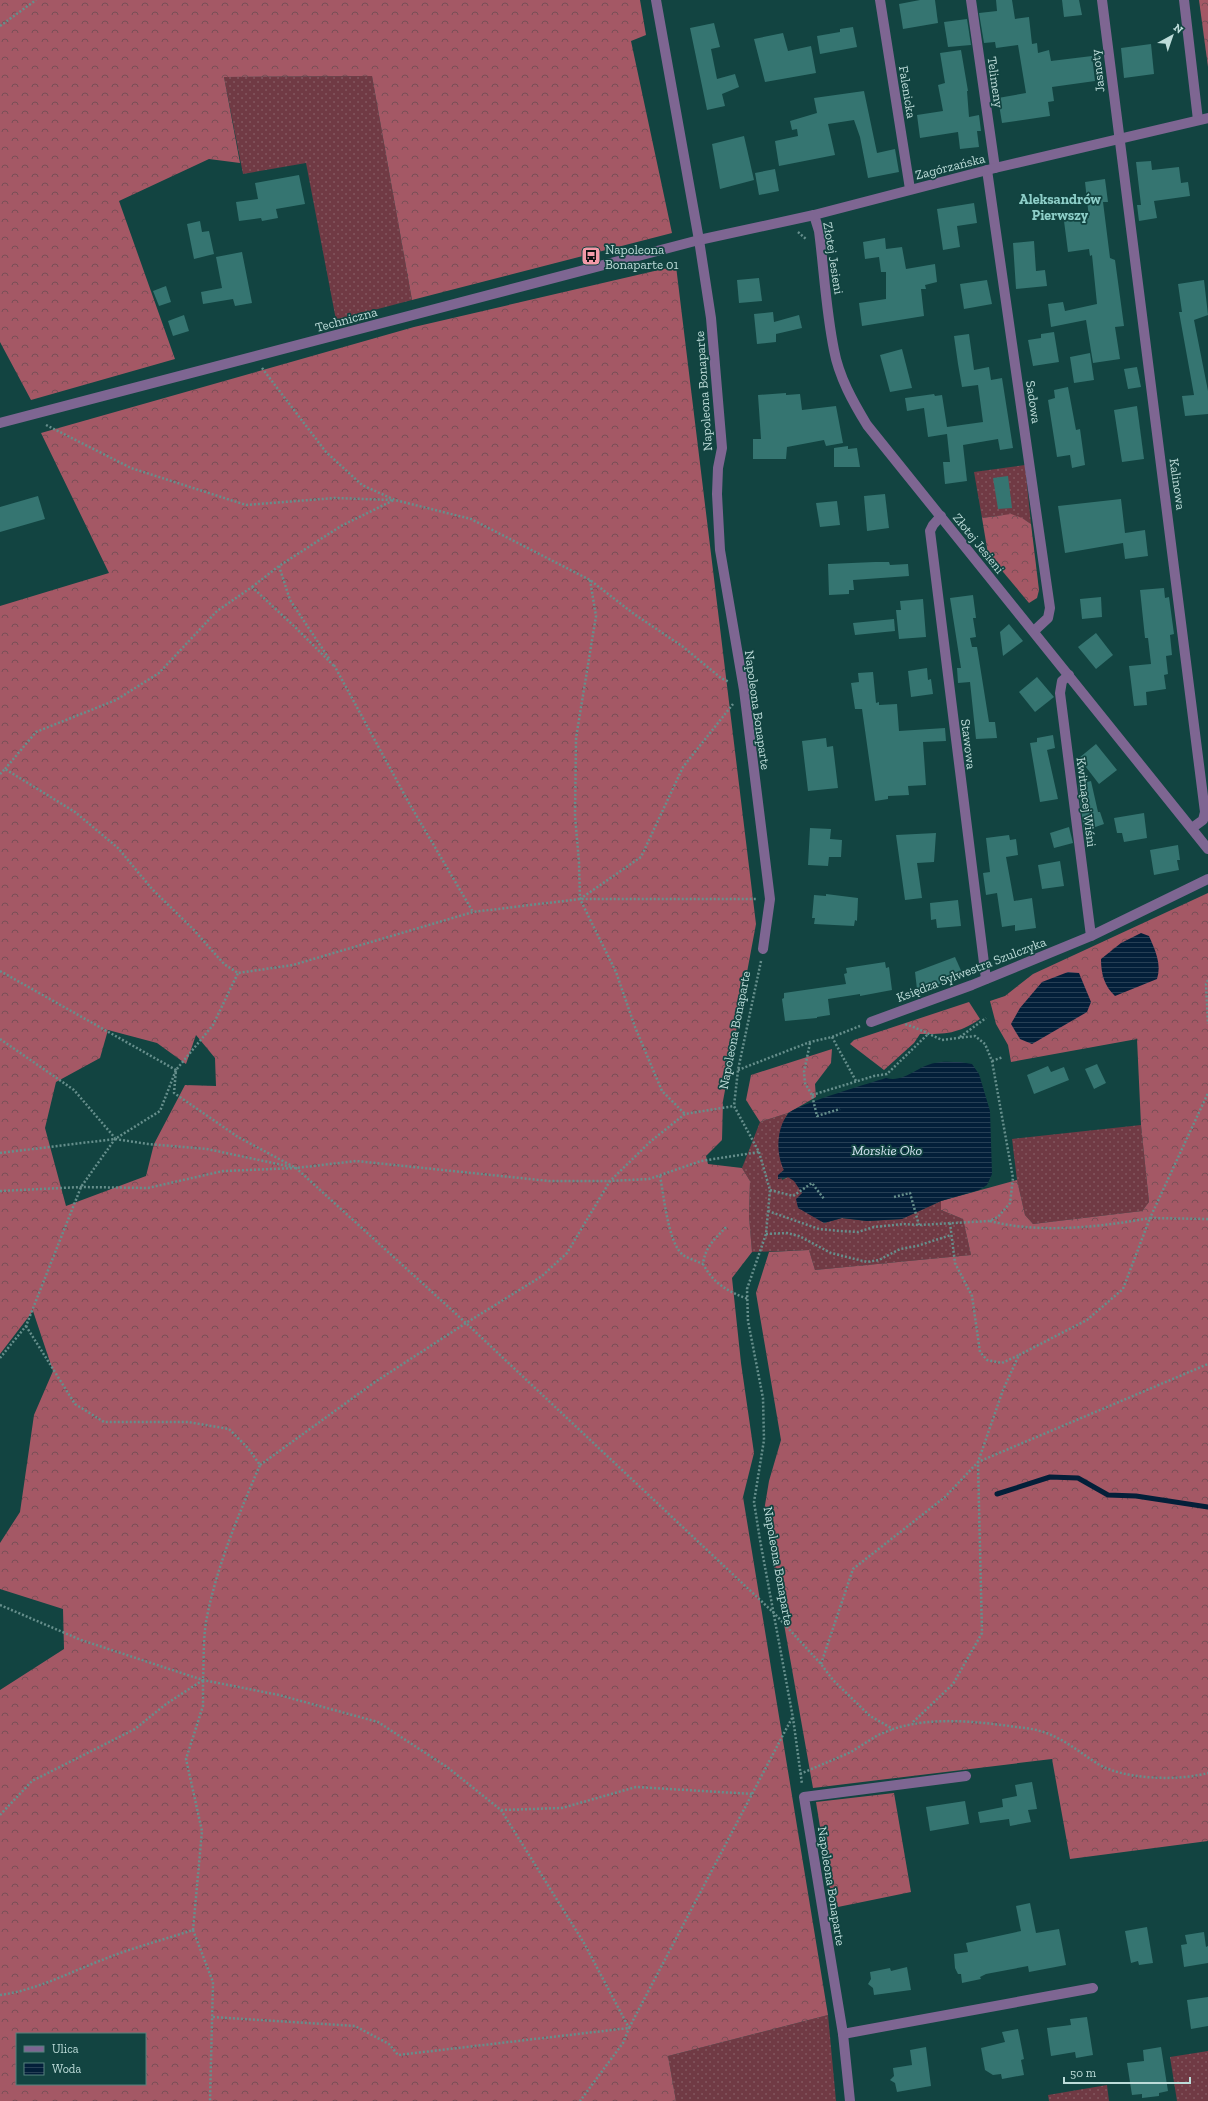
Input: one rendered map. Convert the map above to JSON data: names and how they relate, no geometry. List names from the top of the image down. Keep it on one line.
{"streets":{"street":["Jasnoty","Telimeny","Falenicka","Zagórzańska","Złotej Jesieni","Techniczna","Napoleona Bonaparte","Sadowa","Kalinowa","Stawowa","Kwitnącej Wiśni","Księdza Sylwestra Szulczyka"]},"crossings":[["Jasnoty","Zagórzańska"],["Jasnoty","Kalinowa"],["Telimeny","Zagórzańska"],["Telimeny","Sadowa"],["Falenicka","Zagórzańska"],["Zagórzańska","Złotej Jesieni"],["Zagórzańska","Techniczna"],["Zagórzańska","Napoleona Bonaparte"],["Zagórzańska","Sadowa"],["Zagórzańska","Kalinowa"],["Złotej Jesieni","Sadowa"],["Złotej Jesieni","Kalinowa"],["Złotej Jesieni","Stawowa"],["Złotej Jesieni","Kwitnącej Wiśni"],["Techniczna","Napoleona Bonaparte"],["Stawowa","Księdza Sylwestra Szulczyka"],["Kwitnącej Wiśni","Księdza Sylwestra Szulczyka"]],"districts":["Aleksandrów Pierwszy"],"water":["Morskie Oko"],"places":{"bus stop":["Napoleona Bonaparte 01"]},"legend":["Ulica","Woda"],"scale_bar":"50 m","north":"top right"}
